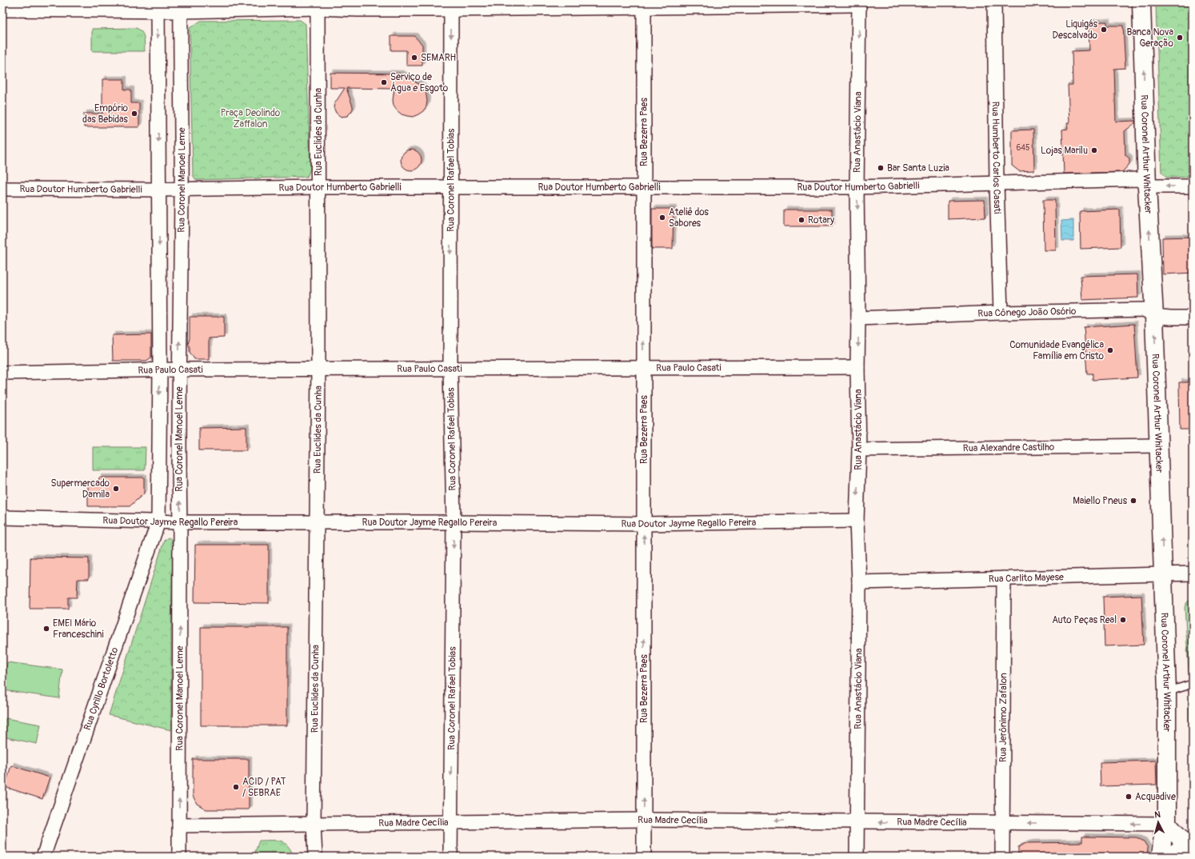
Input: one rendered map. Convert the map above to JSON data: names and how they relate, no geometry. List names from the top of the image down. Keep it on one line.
{"streets":{"main road":["Rua Coronel Arthur Whitacker"],"street":["Rua Euclides da Cunha","Rua Bezerra Paes","Rua Anastácio Viana","Rua Humberto Carlos Casati","Rua Coronel Manoel Leme","Rua Coronel Rafael Tobias","Rua Doutor Humberto Gabrielli","Rua Cônego João Osório","Rua Paulo Casati","Rua Alexandre Castilho","Rua Doutor Jayme Regallo Pereira","Rua Carlito Mayese","Rua Cyrillo Bortoletto","Rua Jerônimo Zafalon","Rua Madre Cecília"]},"crossings":[["Rua Euclides da Cunha","Rua Doutor Humberto Gabrielli"],["Rua Euclides da Cunha","Rua Paulo Casati"],["Rua Euclides da Cunha","Rua Doutor Jayme Regallo Pereira"],["Rua Euclides da Cunha","Rua Madre Cecília"],["Rua Bezerra Paes","Rua Doutor Humberto Gabrielli"],["Rua Bezerra Paes","Rua Paulo Casati"],["Rua Bezerra Paes","Rua Doutor Jayme Regallo Pereira"],["Rua Bezerra Paes","Rua Madre Cecília"],["Rua Anastácio Viana","Rua Doutor Humberto Gabrielli"],["Rua Anastácio Viana","Rua Cônego João Osório"],["Rua Anastácio Viana","Rua Paulo Casati"],["Rua Anastácio Viana","Rua Alexandre Castilho"],["Rua Anastácio Viana","Rua Doutor Jayme Regallo Pereira"],["Rua Anastácio Viana","Rua Carlito Mayese"],["Rua Anastácio Viana","Rua Madre Cecília"],["Rua Coronel Arthur Whitacker","Rua Doutor Humberto Gabrielli"],["Rua Coronel Arthur Whitacker","Rua Cônego João Osório"],["Rua Coronel Arthur Whitacker","Rua Alexandre Castilho"],["Rua Coronel Arthur Whitacker","Rua Carlito Mayese"],["Rua Coronel Arthur Whitacker","Rua Madre Cecília"],["Rua Humberto Carlos Casati","Rua Doutor Humberto Gabrielli"],["Rua Humberto Carlos Casati","Rua Cônego João Osório"],["Rua Coronel Manoel Leme","Rua Doutor Humberto Gabrielli"],["Rua Coronel Manoel Leme","Rua Paulo Casati"],["Rua Coronel Manoel Leme","Rua Doutor Jayme Regallo Pereira"],["Rua Coronel Manoel Leme","Rua Cyrillo Bortoletto"],["Rua Coronel Manoel Leme","Rua Madre Cecília"],["Rua Coronel Rafael Tobias","Rua Doutor Humberto Gabrielli"],["Rua Coronel Rafael Tobias","Rua Paulo Casati"],["Rua Coronel Rafael Tobias","Rua Doutor Jayme Regallo Pereira"],["Rua Coronel Rafael Tobias","Rua Madre Cecília"],["Rua Doutor Jayme Regallo Pereira","Rua Cyrillo Bortoletto"],["Rua Carlito Mayese","Rua Jerônimo Zafalon"],["Rua Jerônimo Zafalon","Rua Madre Cecília"]],"one_way":["Rua Bezerra Paes","Rua Anastácio Viana","Rua Coronel Arthur Whitacker","Rua Coronel Rafael Tobias","Rua Madre Cecília"],"parks":["Praça Deolindo Zaffalon"],"places":["Liquigás Descalvado","Banca Nova Geração","SEMARH","Serviço de Água e Esgoto","Empório das Bebidas","Lojas Marilu","Bar Santa Luzia","Ateliê dos Sabores","Rotary","Comunidade Evangélica Família em Cristo","Supermercado Damila","Maiello Pneus","Auto Peças Real","EMEI Mário Franceschini","ACID / PAT / SEBRAE","Acquadive"],"house_numbers":["645"],"north":"top"}
